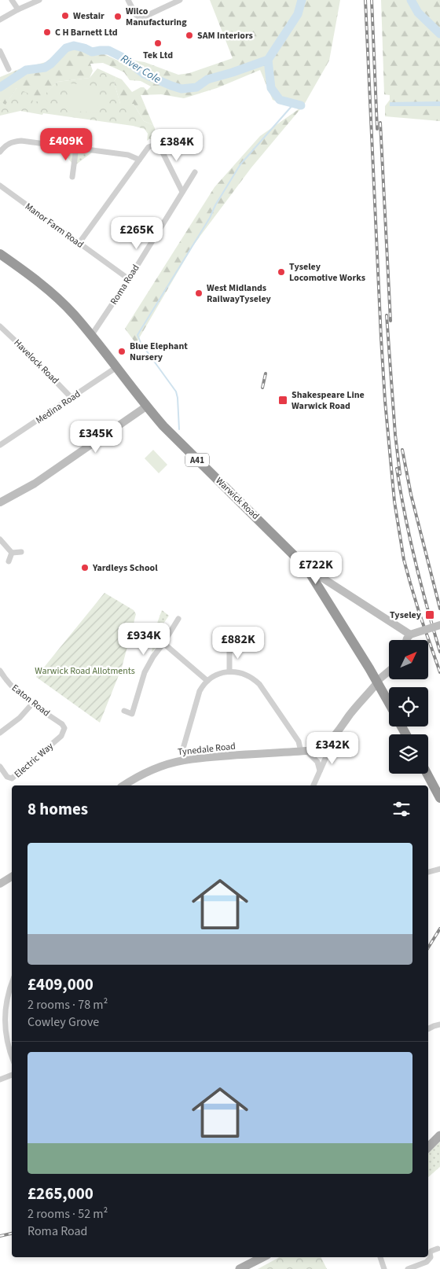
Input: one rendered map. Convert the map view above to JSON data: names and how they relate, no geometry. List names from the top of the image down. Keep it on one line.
{"streets":{"highway":["A41","Warwick Road"],"street":["Manor Farm Road","Roma Road","Havelock Road","Medina Road","Eaton Road","Tynedale Road","Electric Way"]},"crossings":[["Manor Farm Road","Roma Road"],["Roma Road","Warwick Road"],["Havelock Road","Medina Road"],["Medina Road","Warwick Road"],["Warwick Road","Tynedale Road"],["Eaton Road","Electric Way"]],"water":["River Cole"],"parks":["Warwick Road Allotments"],"places":{"other":["Westair","Wilco Manufacturing","C H Barnett Ltd","SAM Interiors","Tek Ltd","Tyseley Locomotive Works","West Midlands RailwayTyseley","Blue Elephant Nursery","Yardleys School"],"transit":["Shakespeare Line Warwick Road","Tyseley"]},"north":"top right","page":{"price":["£409K","£384K","£265K","£345K","£722K","£934K","£882K","£342K"],"heading":"8 homes","list":[{"name":"£409,000","note":"2 rooms · 78 m² · Cowley Grove"},{"name":"£265,000","note":"2 rooms · 52 m² · Roma Road"}]}}
